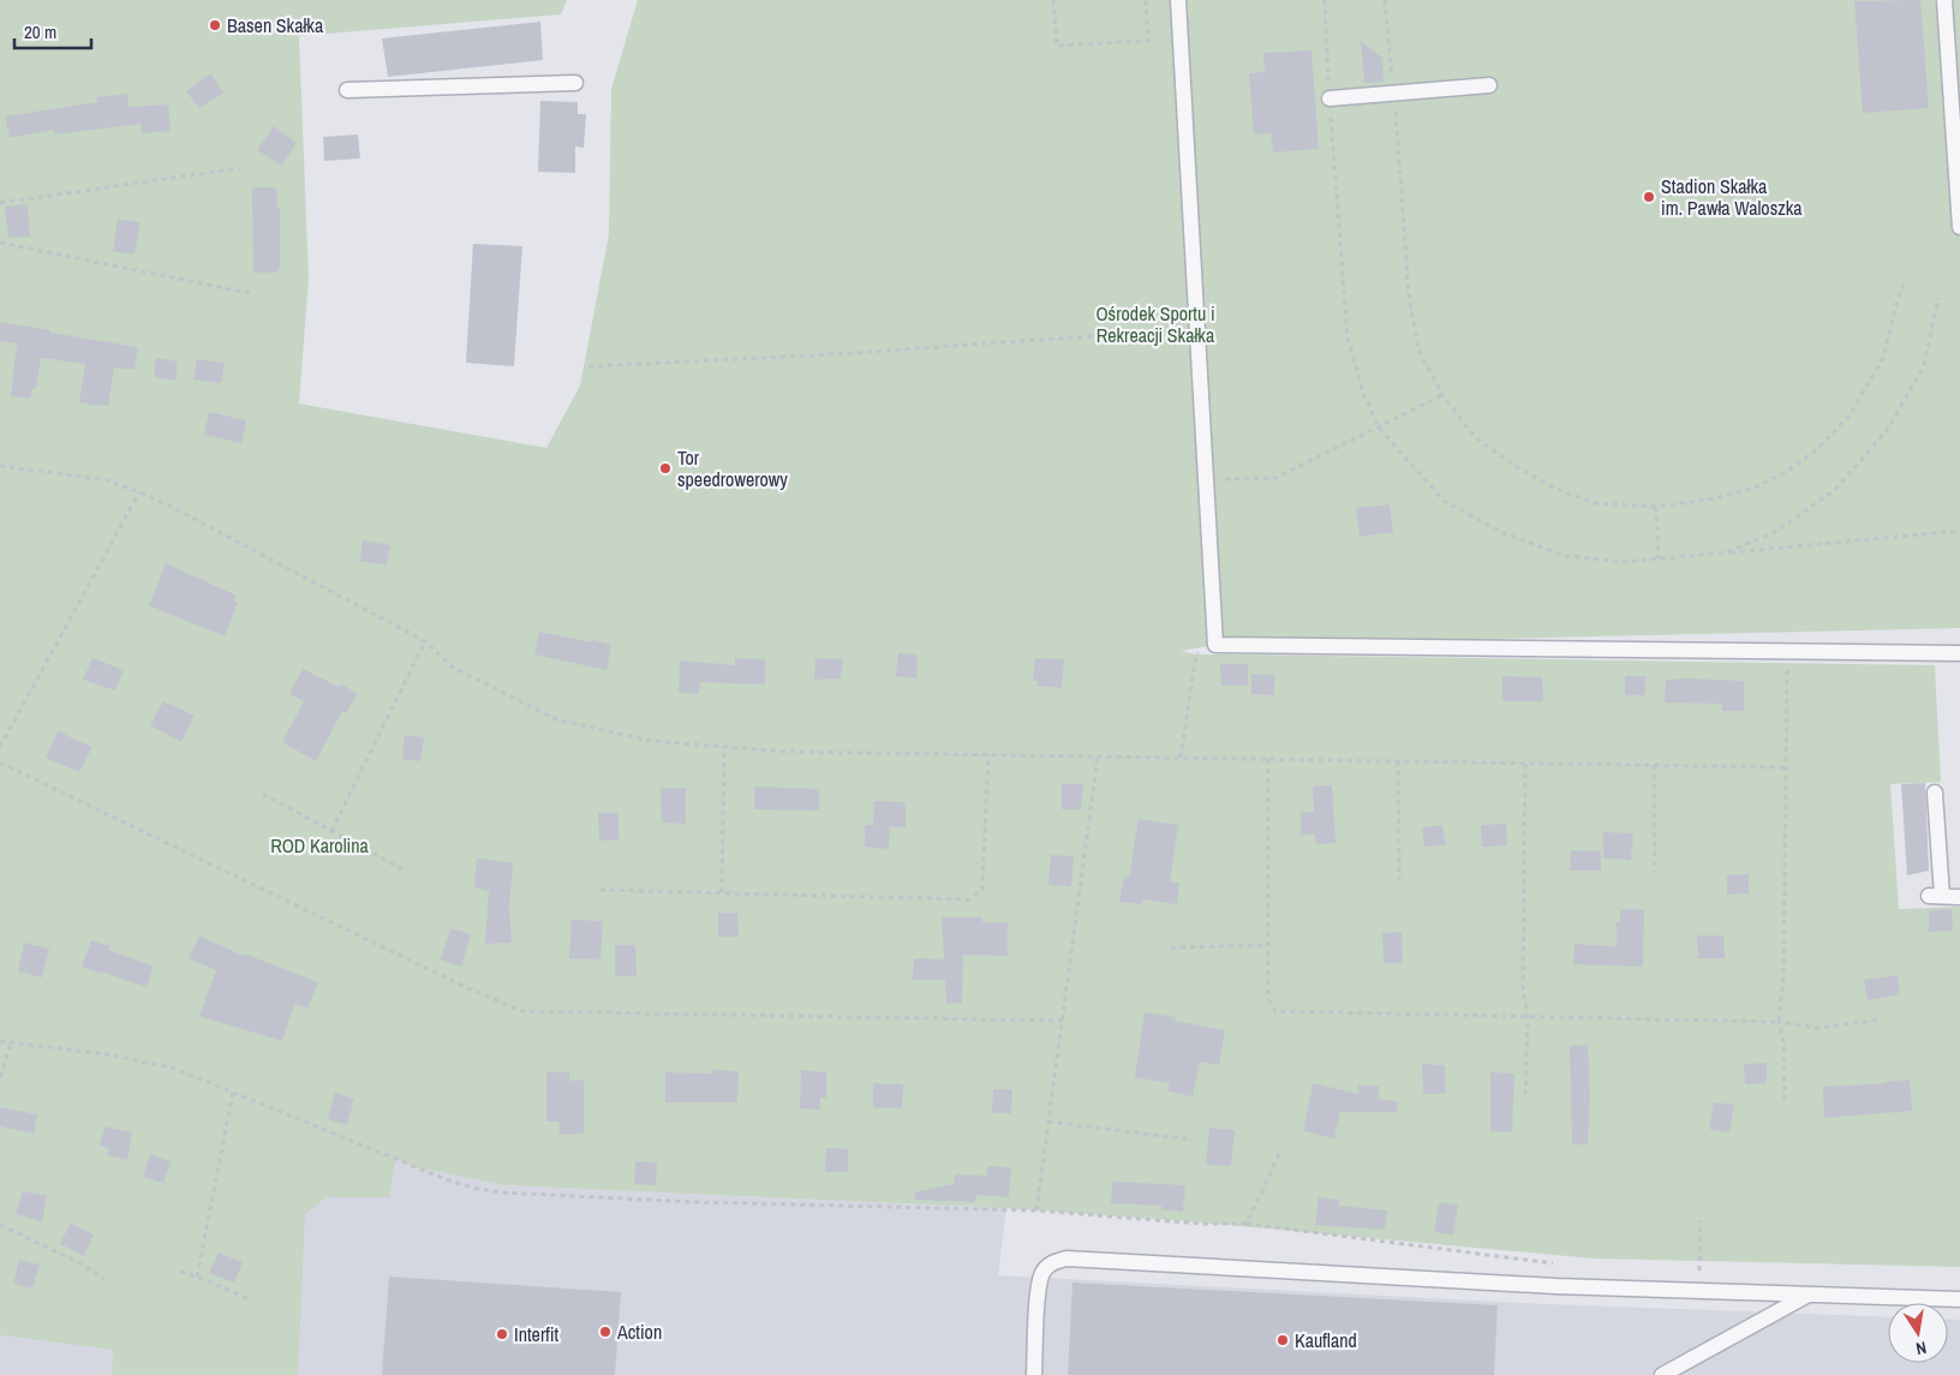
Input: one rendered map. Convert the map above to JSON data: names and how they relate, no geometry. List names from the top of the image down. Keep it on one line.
{"parks":["Ośrodek Sportu i Rekreacji Skałka","ROD Karolina"],"places":["Basen Skałka","Stadion Skałka im. Pawła Waloszka","Tor speedrowerowy","Action","Interfit","Kaufland"],"scale_bar":"20 m","north":"bottom"}
